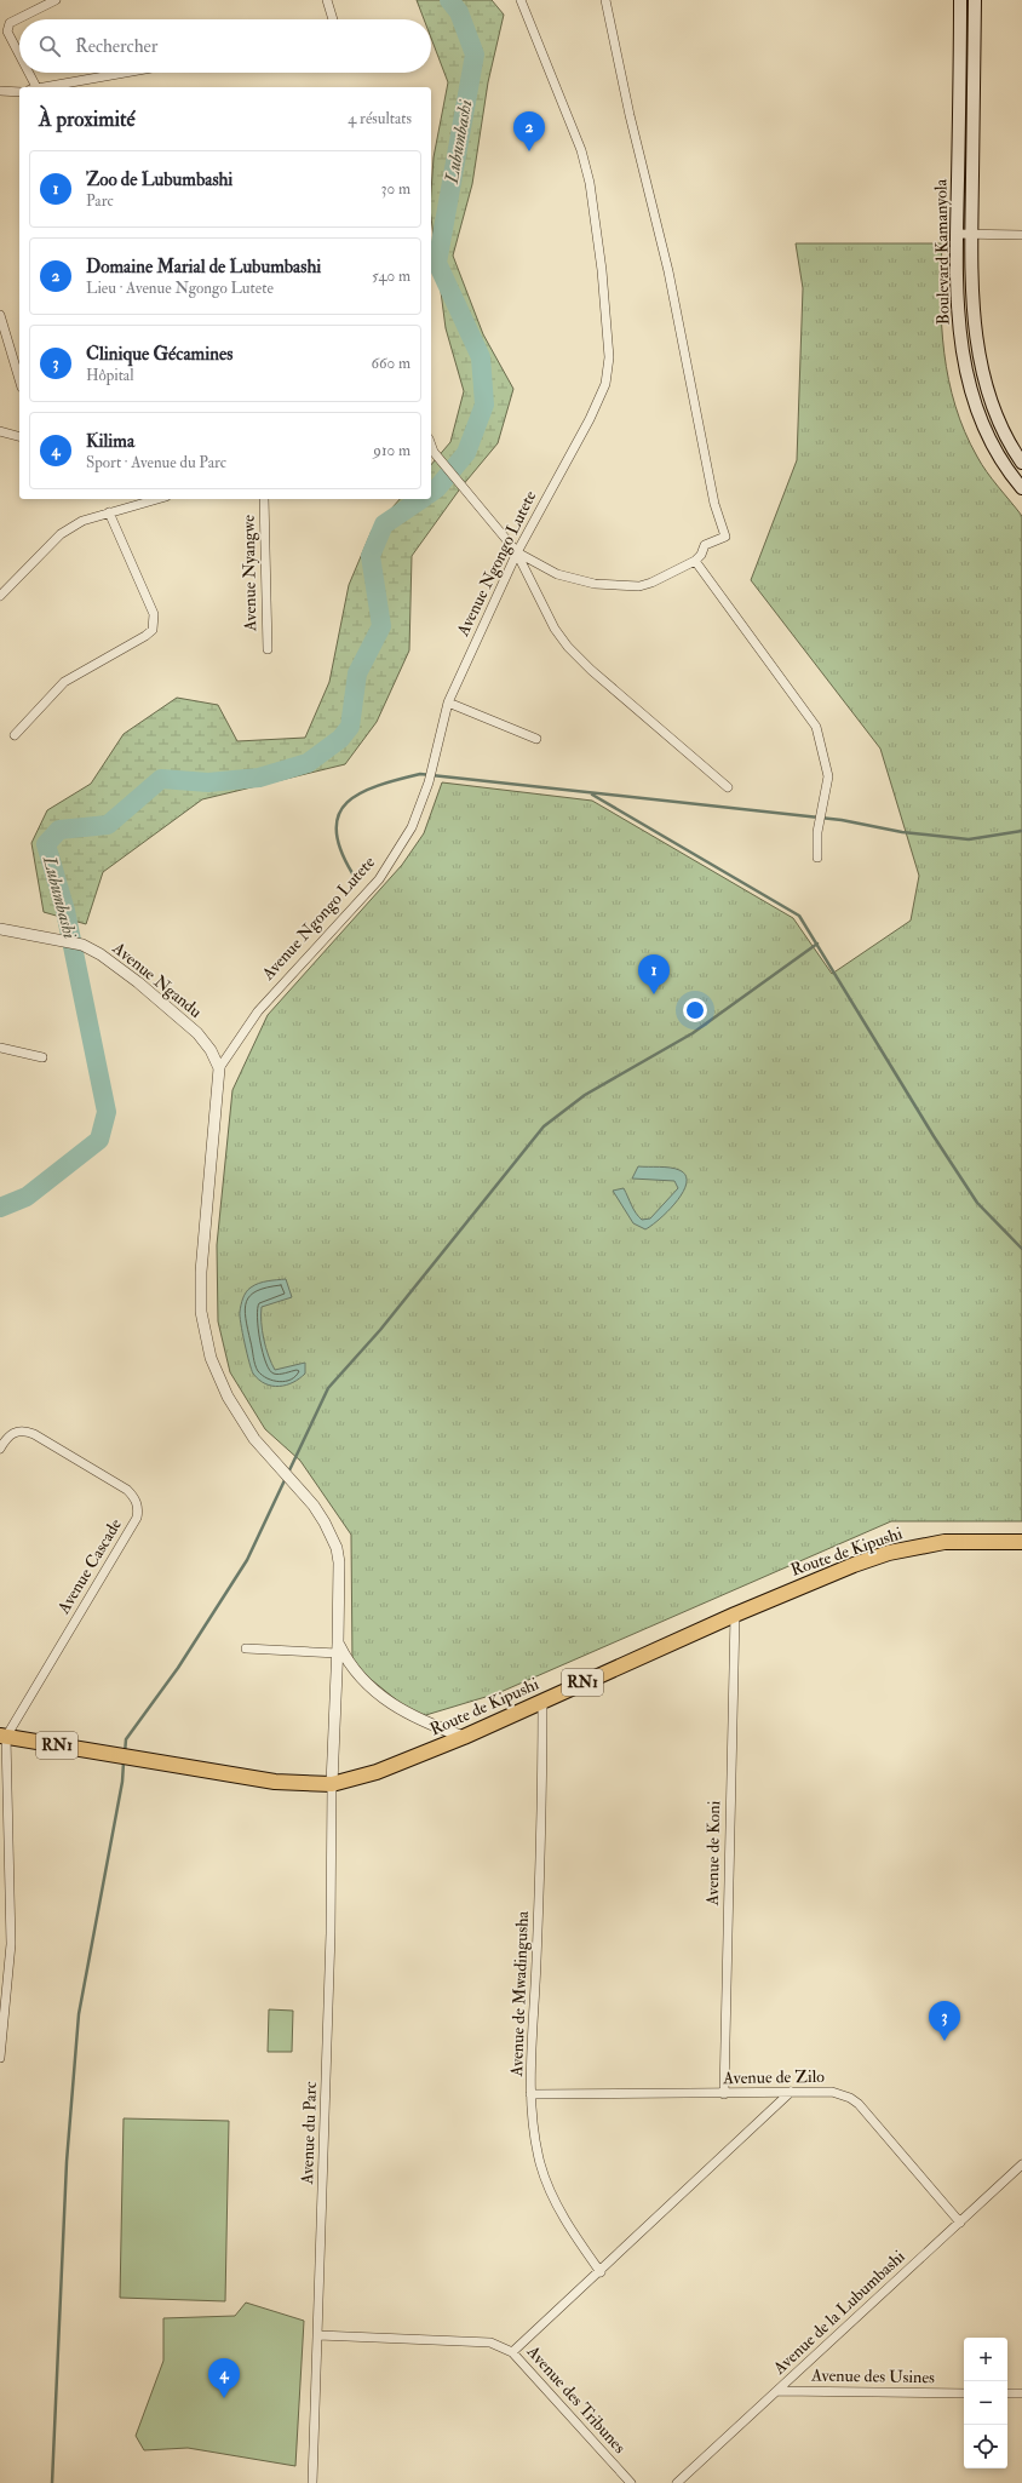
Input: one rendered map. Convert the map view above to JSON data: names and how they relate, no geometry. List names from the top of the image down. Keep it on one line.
{"streets":{"highway":["Route de Kipushi","RN1"],"main road":["Boulevard Kamanyola"],"street":["Avenue Ngongo Lutete","Avenue Nyangwe","Avenue Ngandu","Avenue Cascade","Avenue de Koni","Avenue de Mwadingusha","Avenue de Zilo","Avenue du Parc","Avenue de la Lubumbashi","Avenue des Usines","Avenue des Tribunes"]},"crossings":[["Avenue Ngongo Lutete","Avenue Ngandu"],["Avenue Ngongo Lutete","Route de Kipushi"],["Avenue Ngongo Lutete","Avenue du Parc"],["Route de Kipushi","Avenue Cascade"],["Route de Kipushi","Avenue de Koni"],["Route de Kipushi","Avenue de Mwadingusha"],["Route de Kipushi","Avenue du Parc"],["Avenue de Koni","Avenue de Zilo"],["Avenue de Mwadingusha","Avenue de Zilo"],["Avenue de Zilo","Avenue de la Lubumbashi"],["Avenue du Parc","Avenue des Tribunes"],["Avenue de la Lubumbashi","Avenue des Usines"]],"water":["Lubumbashi"],"page":{"search":"Rechercher","heading":["À proximité","4 résultats"],"pins":["2","1","3","4"],"list":[{"mark":"1","name":"Zoo de Lubumbashi","note":"Parc","value":"30 m"},{"mark":"2","name":"Domaine Marial de Lubumbashi","note":"Lieu · Avenue Ngongo Lutete","value":"540 m"},{"mark":"3","name":"Clinique Gécamines","note":"Hôpital","value":"660 m"},{"mark":"4","name":"Kilima","note":"Sport · Avenue du Parc","value":"910 m"}],"map_buttons":["+","−"]}}
